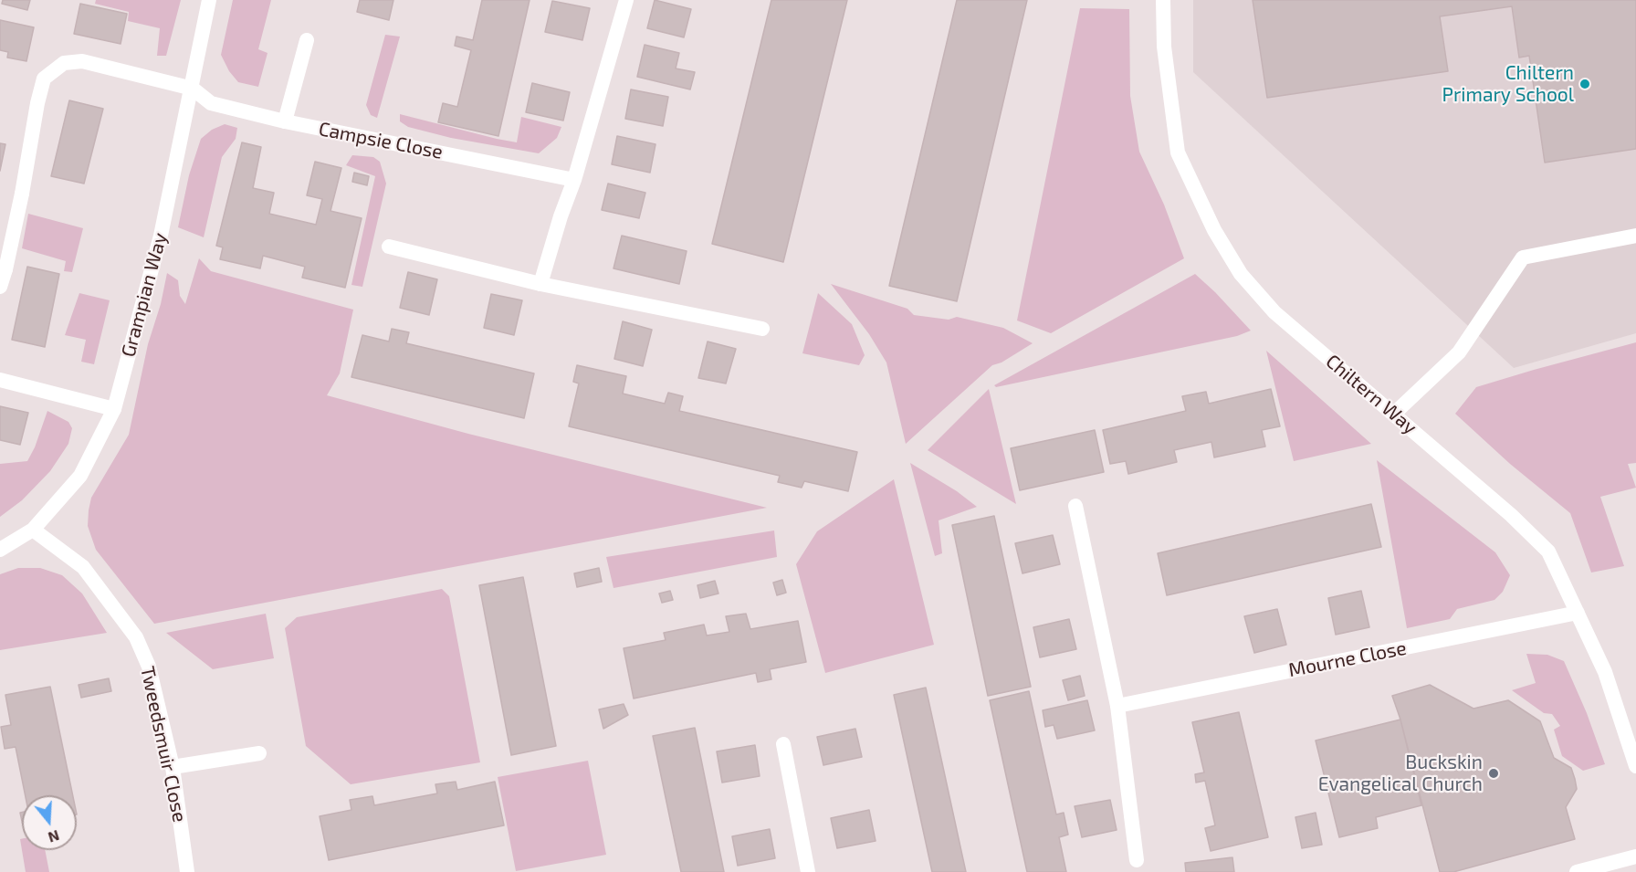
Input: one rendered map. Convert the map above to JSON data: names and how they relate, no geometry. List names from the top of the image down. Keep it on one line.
{"streets":{"street":["Campsie Close","Grampian Way","Chiltern Way","Mourne Close","Tweedsmuir Close"]},"crossings":[["Campsie Close","Grampian Way"],["Grampian Way","Tweedsmuir Close"],["Chiltern Way","Mourne Close"]],"places":["Chiltern Primary School","Buckskin Evangelical Church"],"north":"bottom"}
